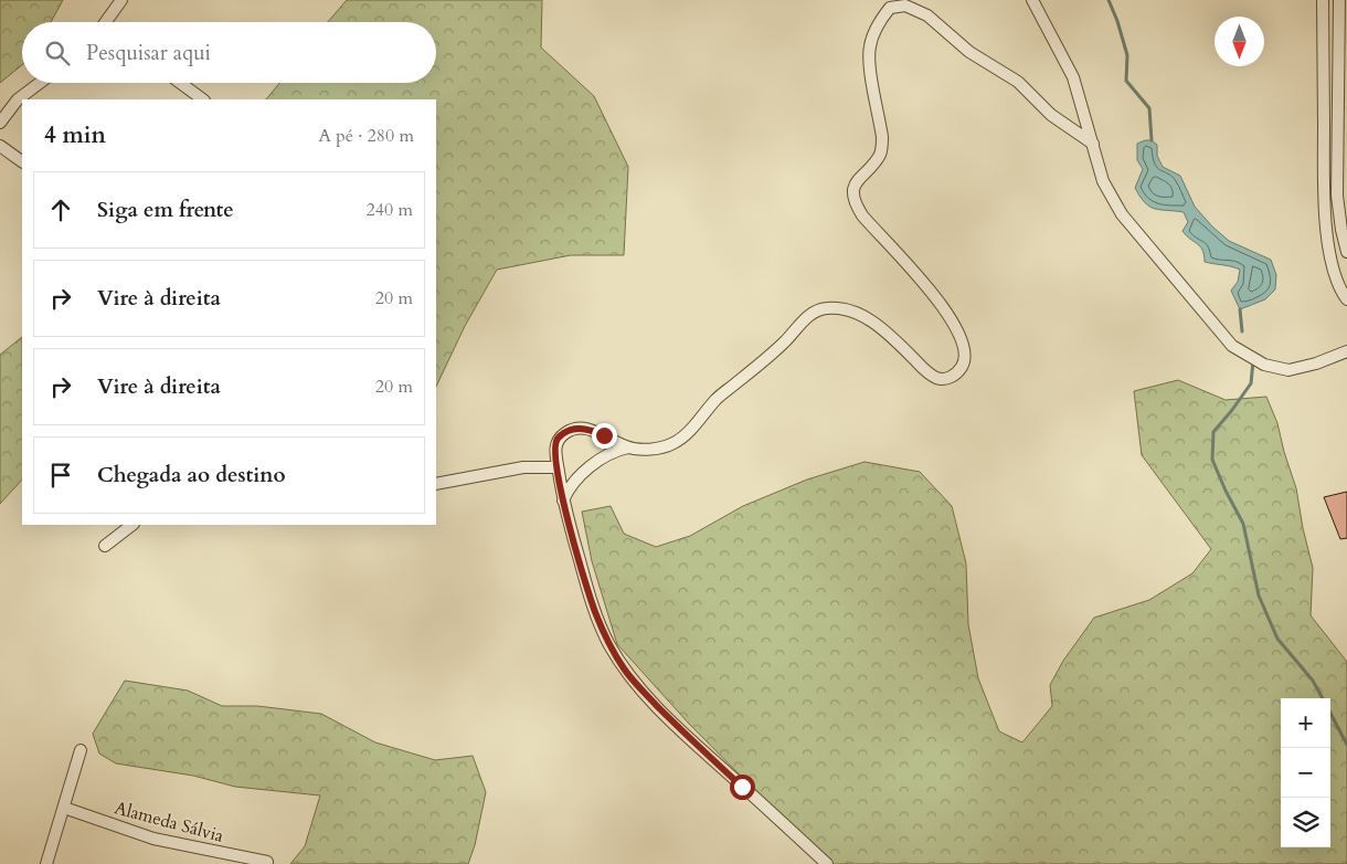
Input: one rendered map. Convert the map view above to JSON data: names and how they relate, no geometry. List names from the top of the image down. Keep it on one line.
{"streets":{"street":["Alameda Sálvia"]},"north":"bottom","page":{"search":"Pesquisar aqui","heading":["4 min","A pé · 280 m"],"list":[["Siga em frente","240 m"],["Vire à direita","20 m"],["Vire à direita","20 m"],"Chegada ao destino"],"map_buttons":["+","−"]}}
